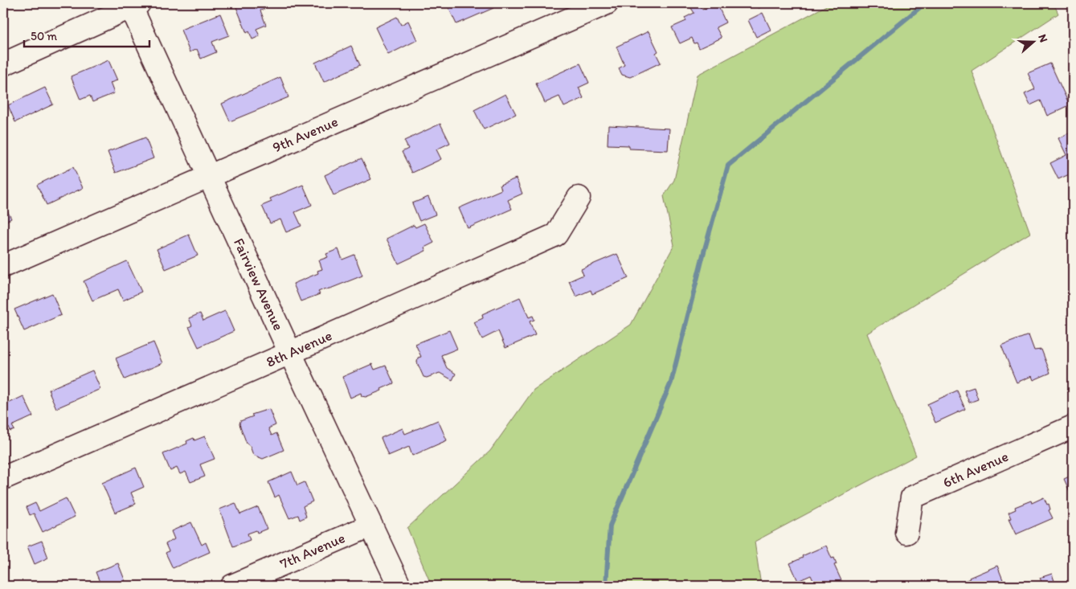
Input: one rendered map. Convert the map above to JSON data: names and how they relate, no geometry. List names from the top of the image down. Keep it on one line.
{"streets":{"street":["9th Avenue","Fairview Avenue","8th Avenue","6th Avenue","7th Avenue"]},"crossings":[["9th Avenue","Fairview Avenue"],["Fairview Avenue","8th Avenue"],["Fairview Avenue","7th Avenue"]],"scale_bar":"50 m","north":"right"}
